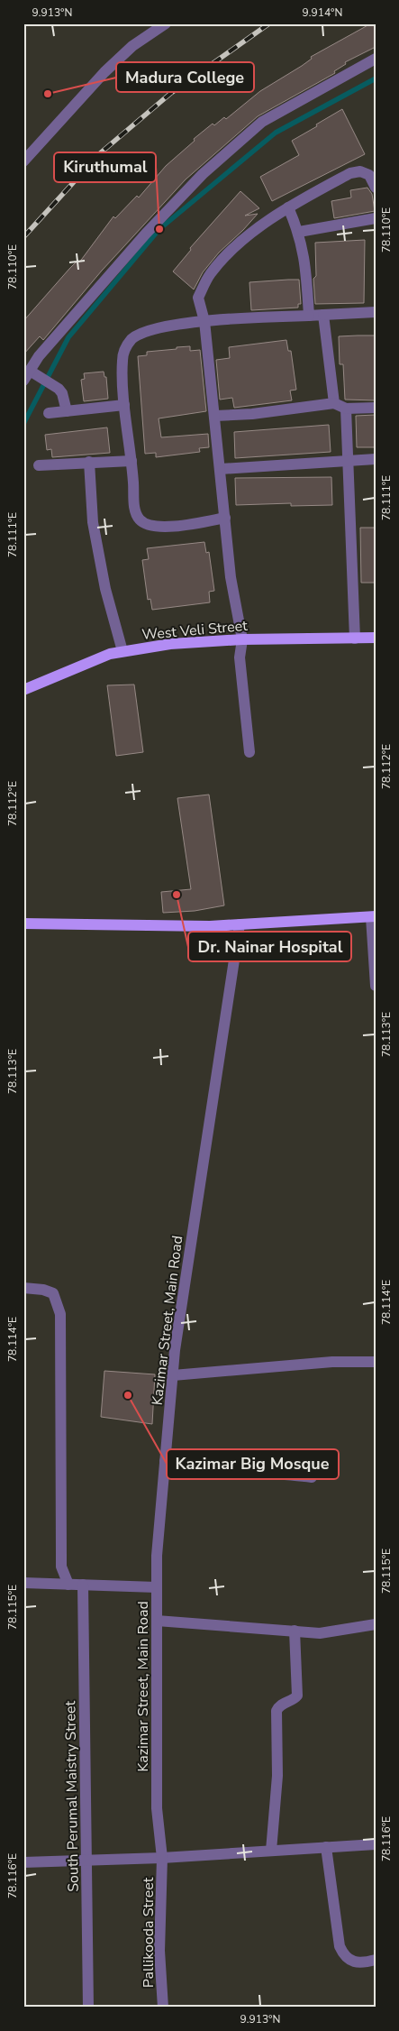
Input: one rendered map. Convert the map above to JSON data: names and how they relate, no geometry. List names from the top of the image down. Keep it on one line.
{"streets":{"main road":["West Veli Street"],"street":["Kazimar Street, Main Road","South Perumal Maistry Street","Pallikooda Street"]},"crossings":[["Kazimar Street, Main Road","Pallikooda Street"]],"places":["Madura College","Kiruthumal","Dr. Nainar Hospital","Kazimar Big Mosque"],"coordinates":["9.913°N","9.914°N","78.110°E","78.111°E","78.112°E","78.113°E","78.114°E","78.115°E","78.116°E"]}
